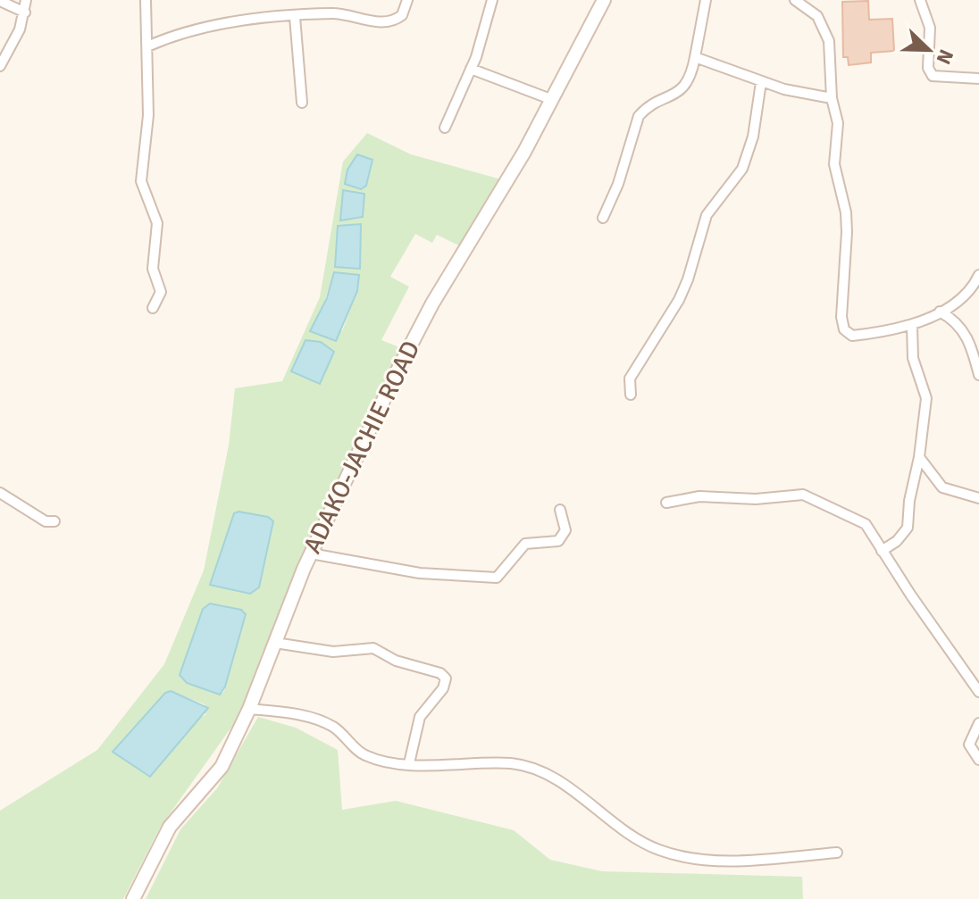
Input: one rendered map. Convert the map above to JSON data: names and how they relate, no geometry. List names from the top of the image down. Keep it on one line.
{"streets":{"street":["ADAKO-JACHIE ROAD"]},"north":"bottom right"}
